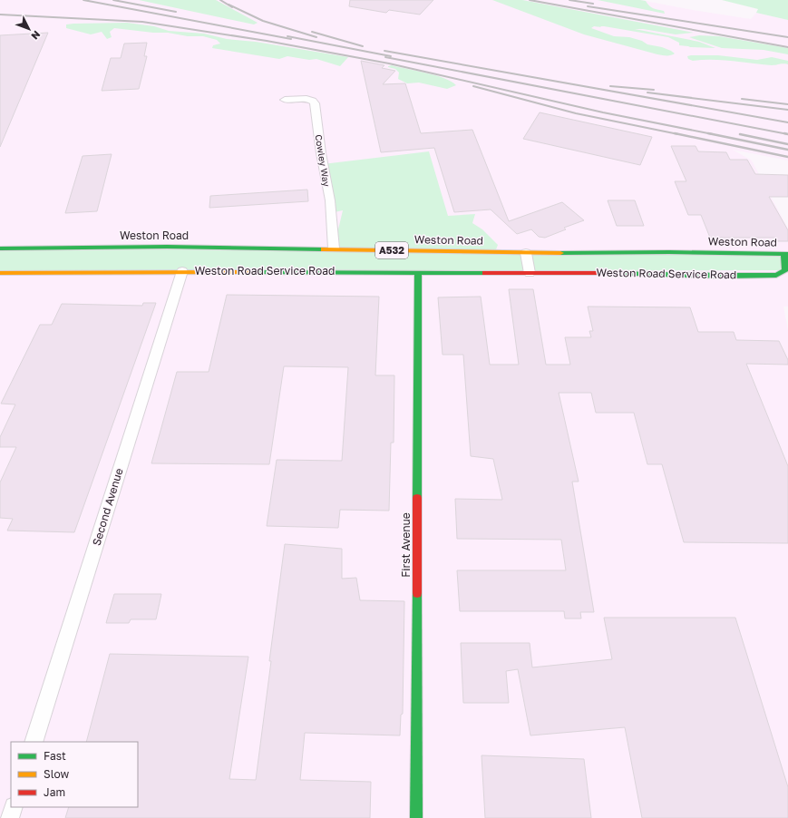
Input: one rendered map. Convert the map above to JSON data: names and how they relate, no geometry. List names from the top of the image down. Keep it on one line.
{"streets":{"street":["Cowley Way","Weston Road","A532","Weston Road Service Road","Second Avenue","First Avenue"]},"crossings":[["Cowley Way","Weston Road"],["Weston Road","Weston Road Service Road"],["Weston Road Service Road","Second Avenue"],["Weston Road Service Road","First Avenue"]],"legend":["Fast","Slow","Jam"],"north":"bottom right"}
